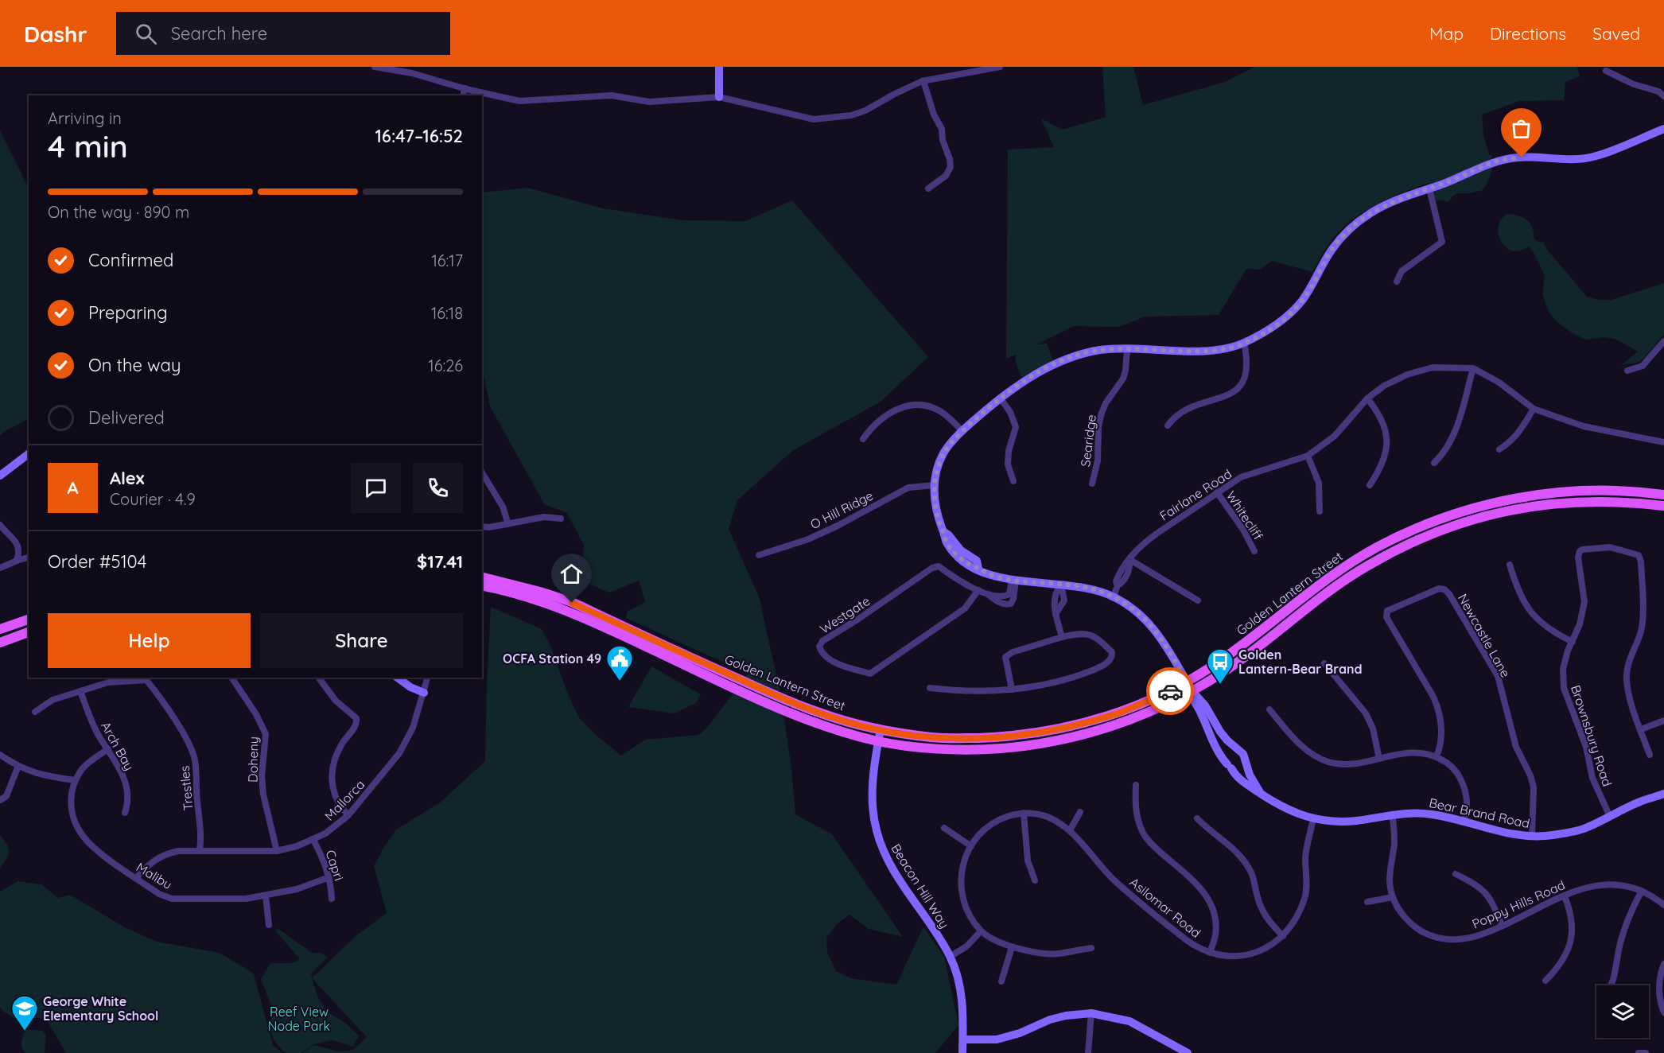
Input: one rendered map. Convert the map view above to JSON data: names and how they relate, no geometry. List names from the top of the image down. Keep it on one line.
{"streets":{"main road":["Golden Lantern Street"],"street":["Searidge","Fairlane Road","O Hill Ridge","Whitecliff","Westgate","Newcastle Lane","Brownsbury Road","Arch Bay","Doheny","Trestles","Mallorca","Bear Brand Road","Capri","Malibu","Beacon Hill Way","Poppy Hills Road","Asilomar Road"]},"crossings":[["Fairlane Road","Whitecliff"],["Golden Lantern Street","Bear Brand Road"],["Golden Lantern Street","Beacon Hill Way"],["Newcastle Lane","Bear Brand Road"],["Brownsbury Road","Bear Brand Road"],["Arch Bay","Trestles"],["Doheny","Mallorca"],["Trestles","Mallorca"],["Mallorca","Capri"],["Mallorca","Malibu"],["Bear Brand Road","Poppy Hills Road"],["Bear Brand Road","Asilomar Road"],["Capri","Malibu"]],"parks":["Reef View Node Park"],"places":{"public building":["OCFA Station 49"],"bus stop":["Golden Lantern-Bear Brand"],"school or university":["George White Elementary School"]},"page":{"header":"Dashr","search":"Search here","nav":["Map","Directions","Saved"],"heading":["4 min","Arriving in","16:47–16:52"],"panel":["Alex","Courier · 4.9","Order #5104","$17.41"],"bar":"On the way · 890 m","list":[["Confirmed","16:17"],["Preparing","16:18"],["On the way","16:26"],"Delivered"],"round":"A","buttons":["Help","Share"]}}
